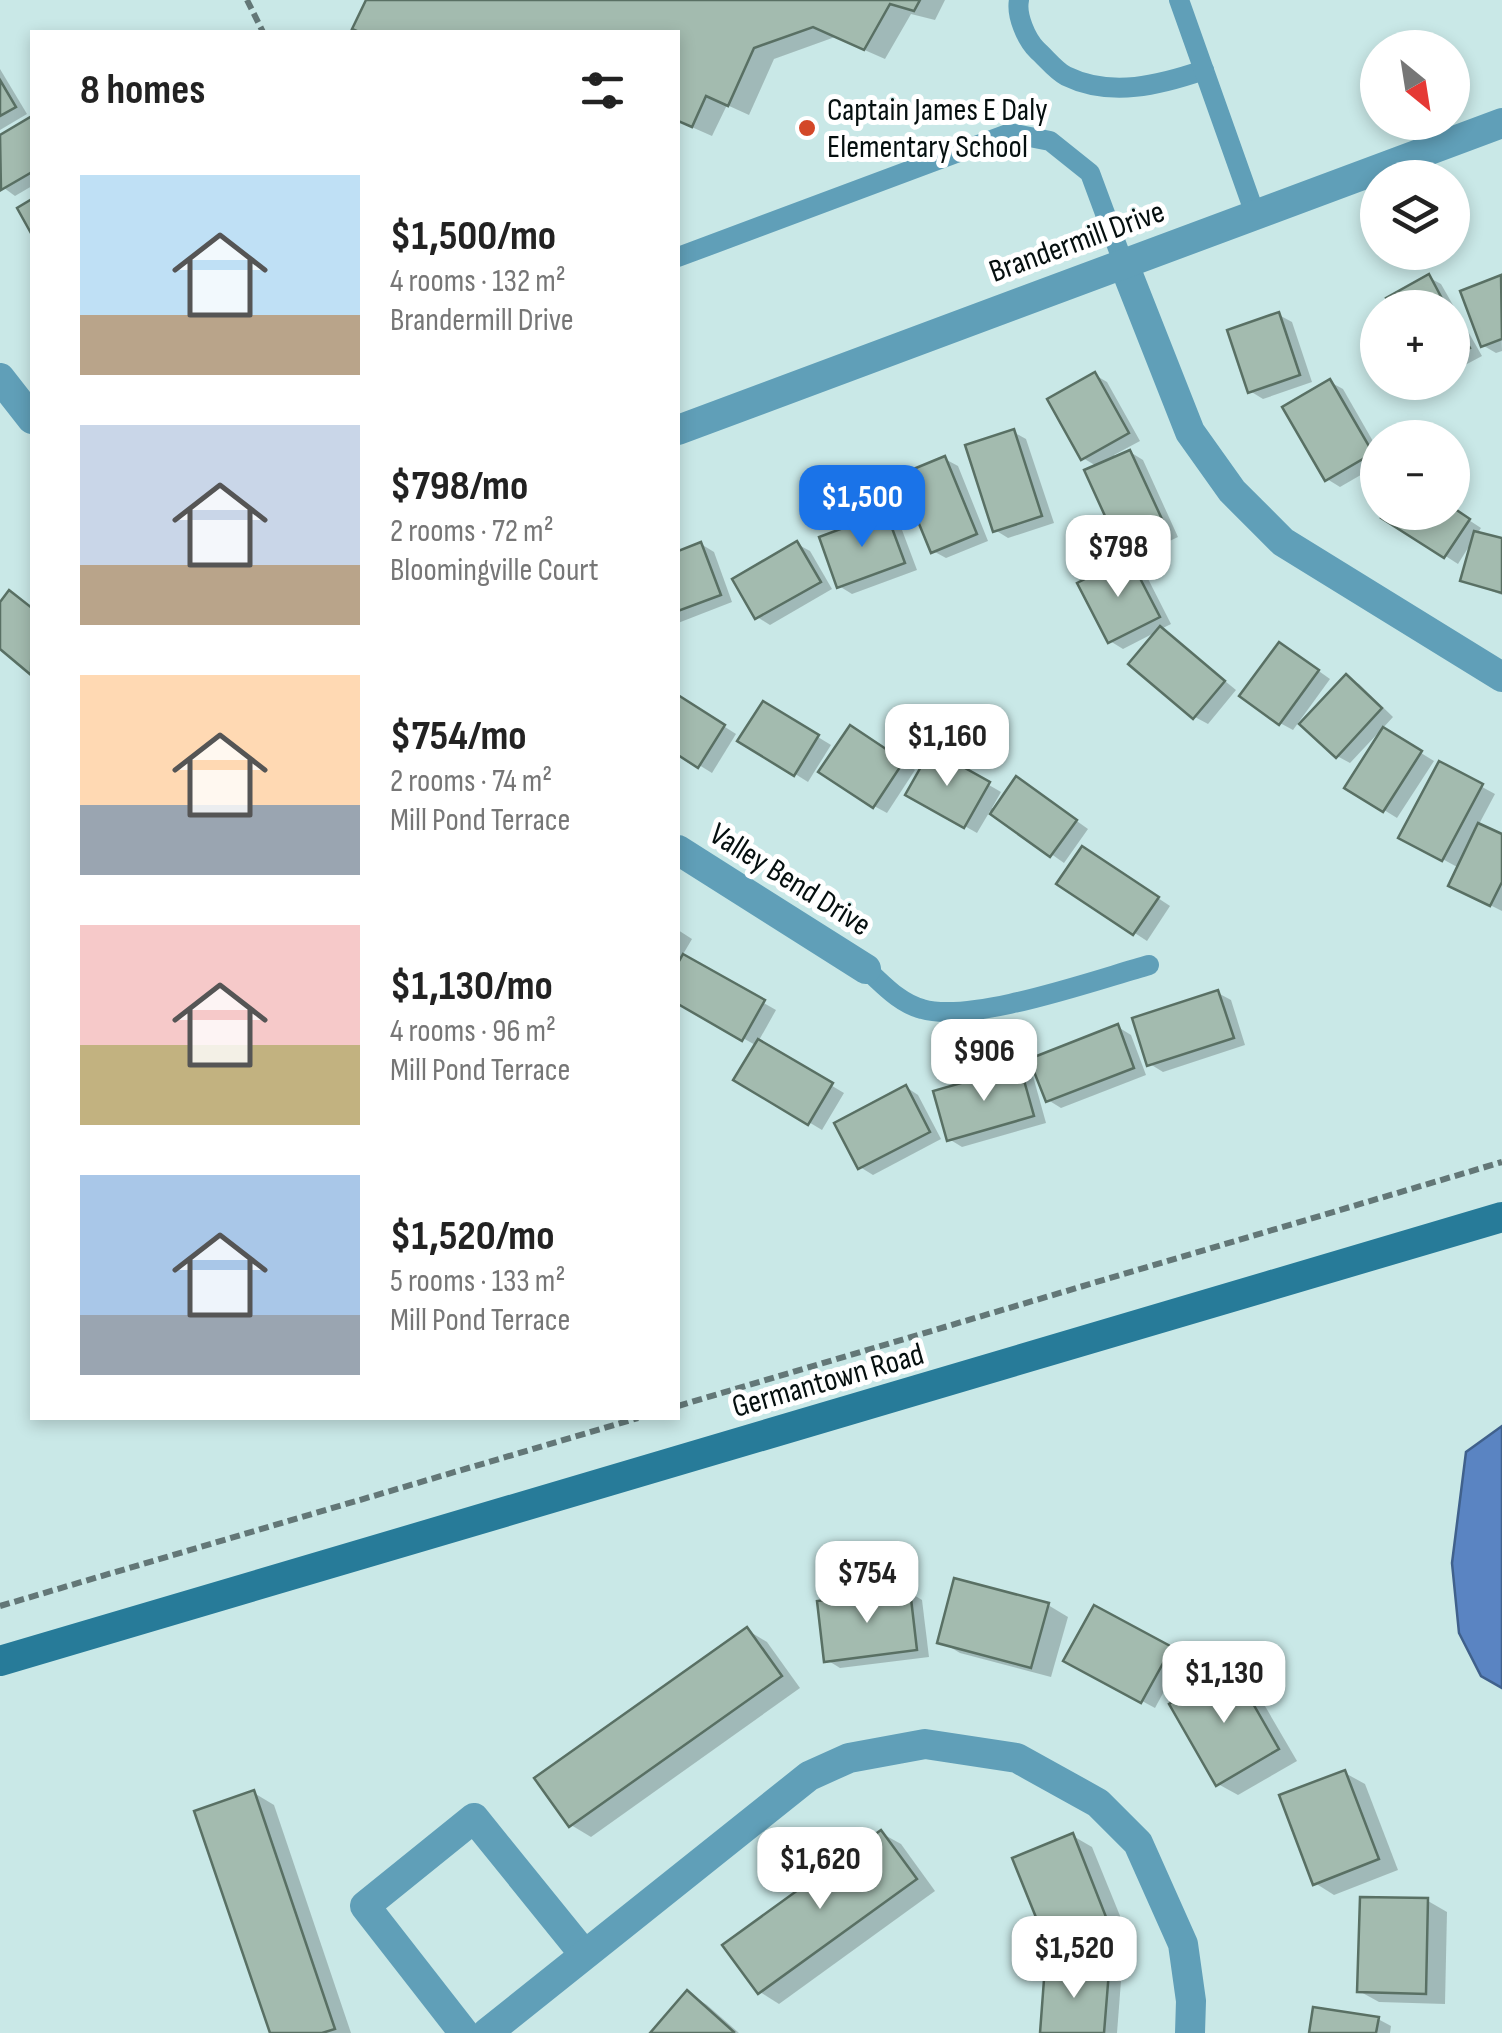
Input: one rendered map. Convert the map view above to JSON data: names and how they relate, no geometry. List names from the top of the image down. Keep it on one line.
{"streets":{"street":["Brandermill Drive","Valley Bend Drive","Germantown Road"]},"places":["Captain James E Daly Elementary School"],"north":"bottom right","page":{"map_buttons":["+","−"],"heading":"8 homes","list":[{"name":"$1,500/mo","note":"4 rooms · 132 m² · Brandermill Drive"},{"name":"$798/mo","note":"2 rooms · 72 m² · Bloomingville Court"},{"name":"$754/mo","note":"2 rooms · 74 m² · Mill Pond Terrace"},{"name":"$1,130/mo","note":"4 rooms · 96 m² · Mill Pond Terrace"},{"name":"$1,520/mo","note":"5 rooms · 133 m² · Mill Pond Terrace"}],"price":["$1,500","$798","$1,160","$906","$754","$1,130","$1,620","$1,520"]}}
